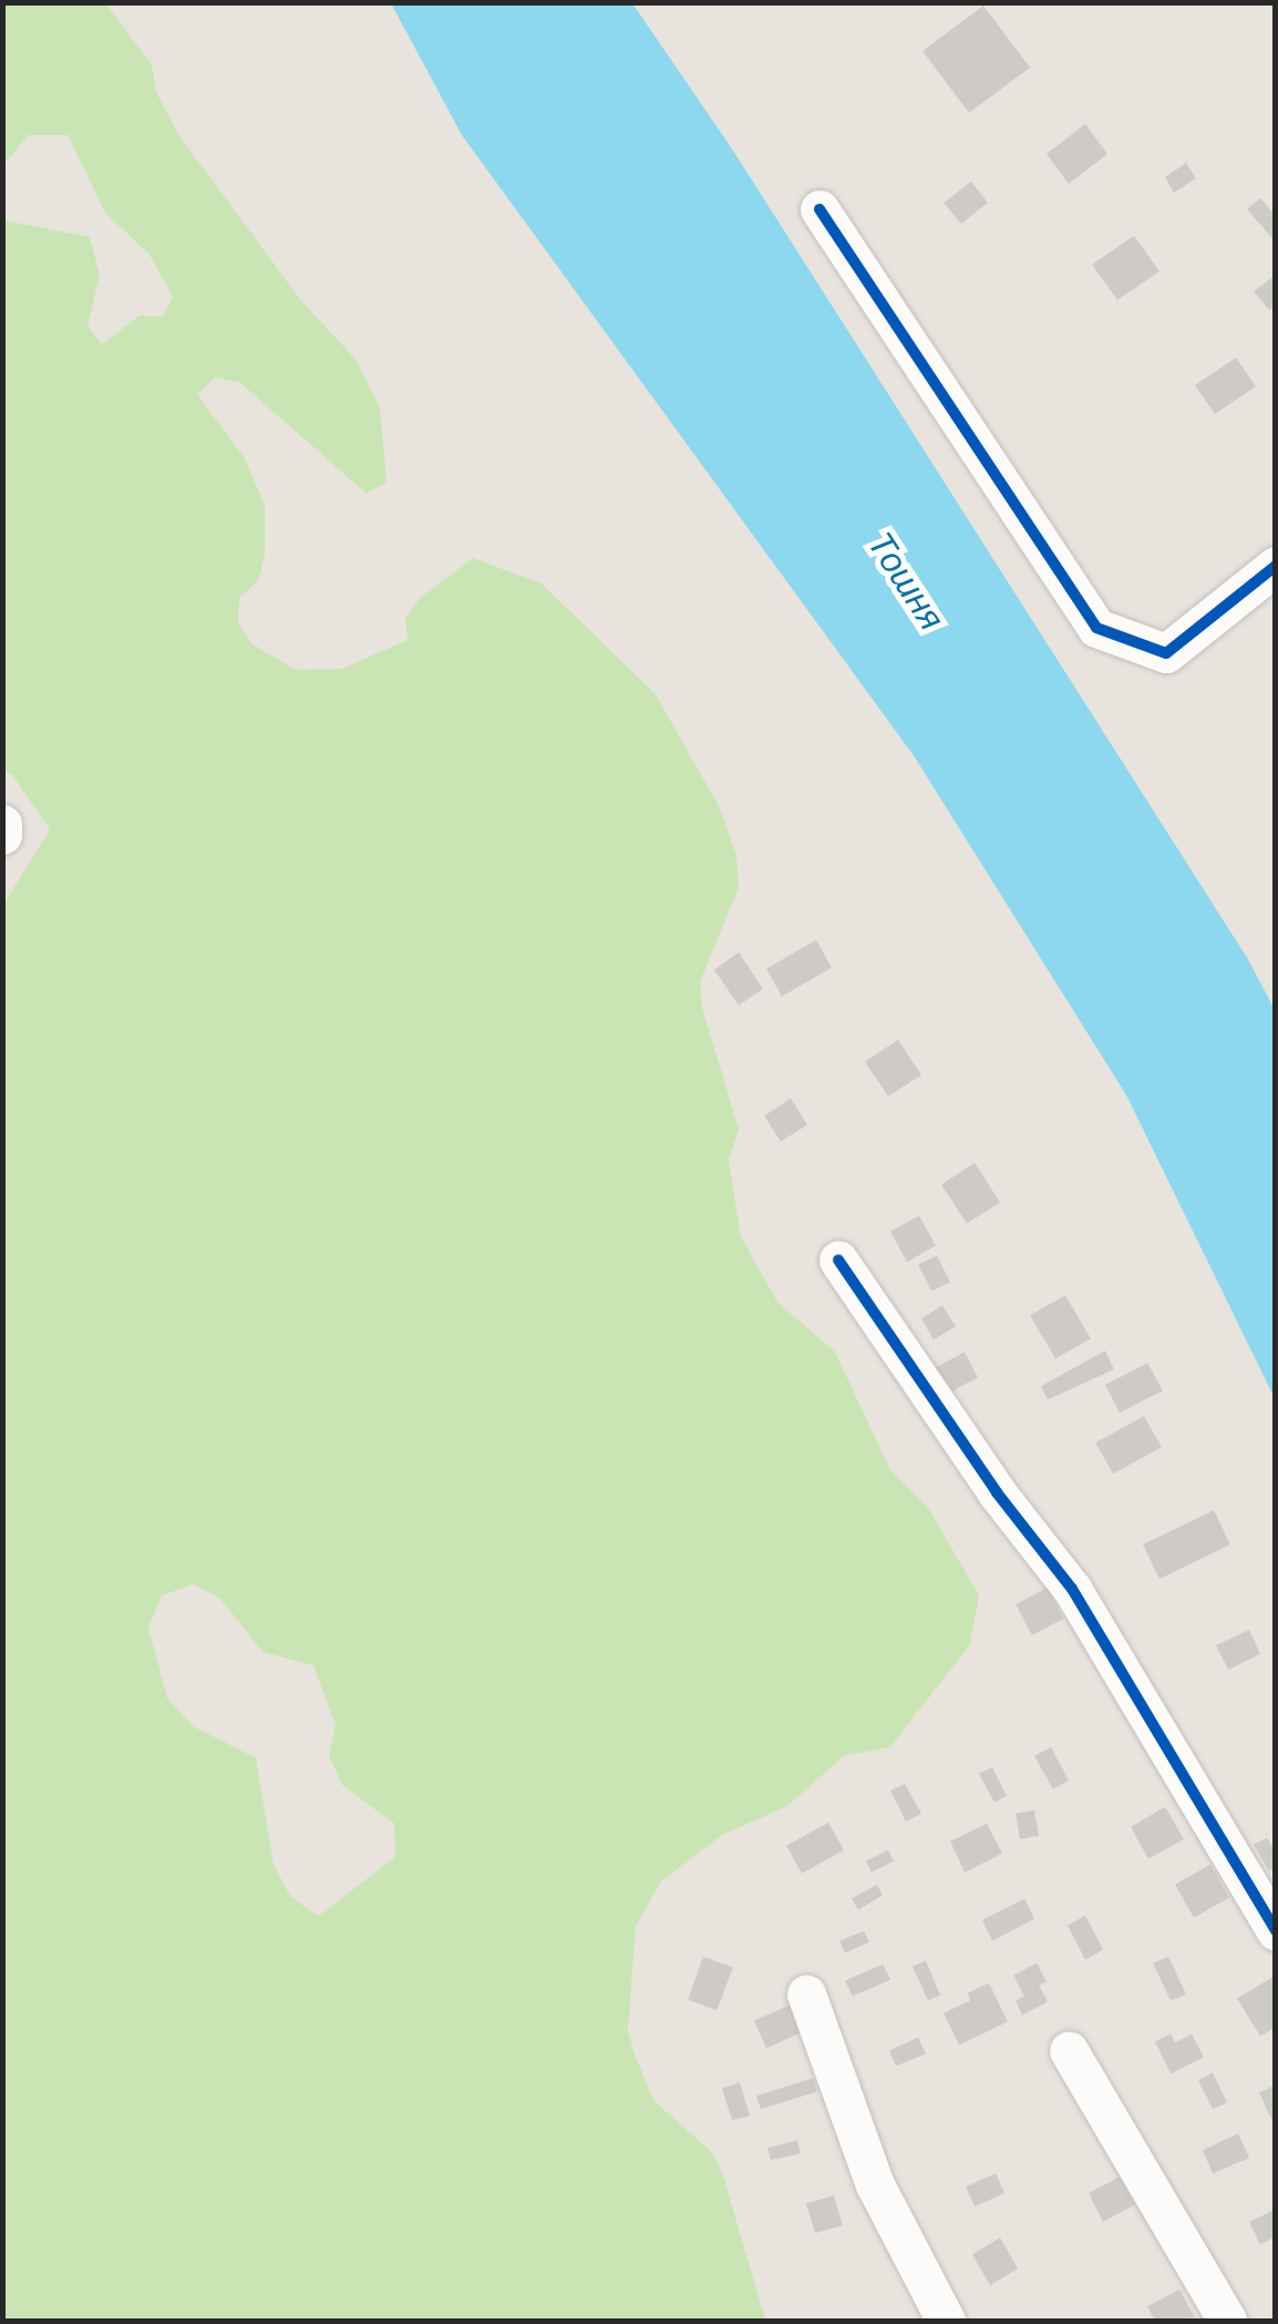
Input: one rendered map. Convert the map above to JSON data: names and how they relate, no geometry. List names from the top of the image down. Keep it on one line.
{"water":["Тошня"]}
